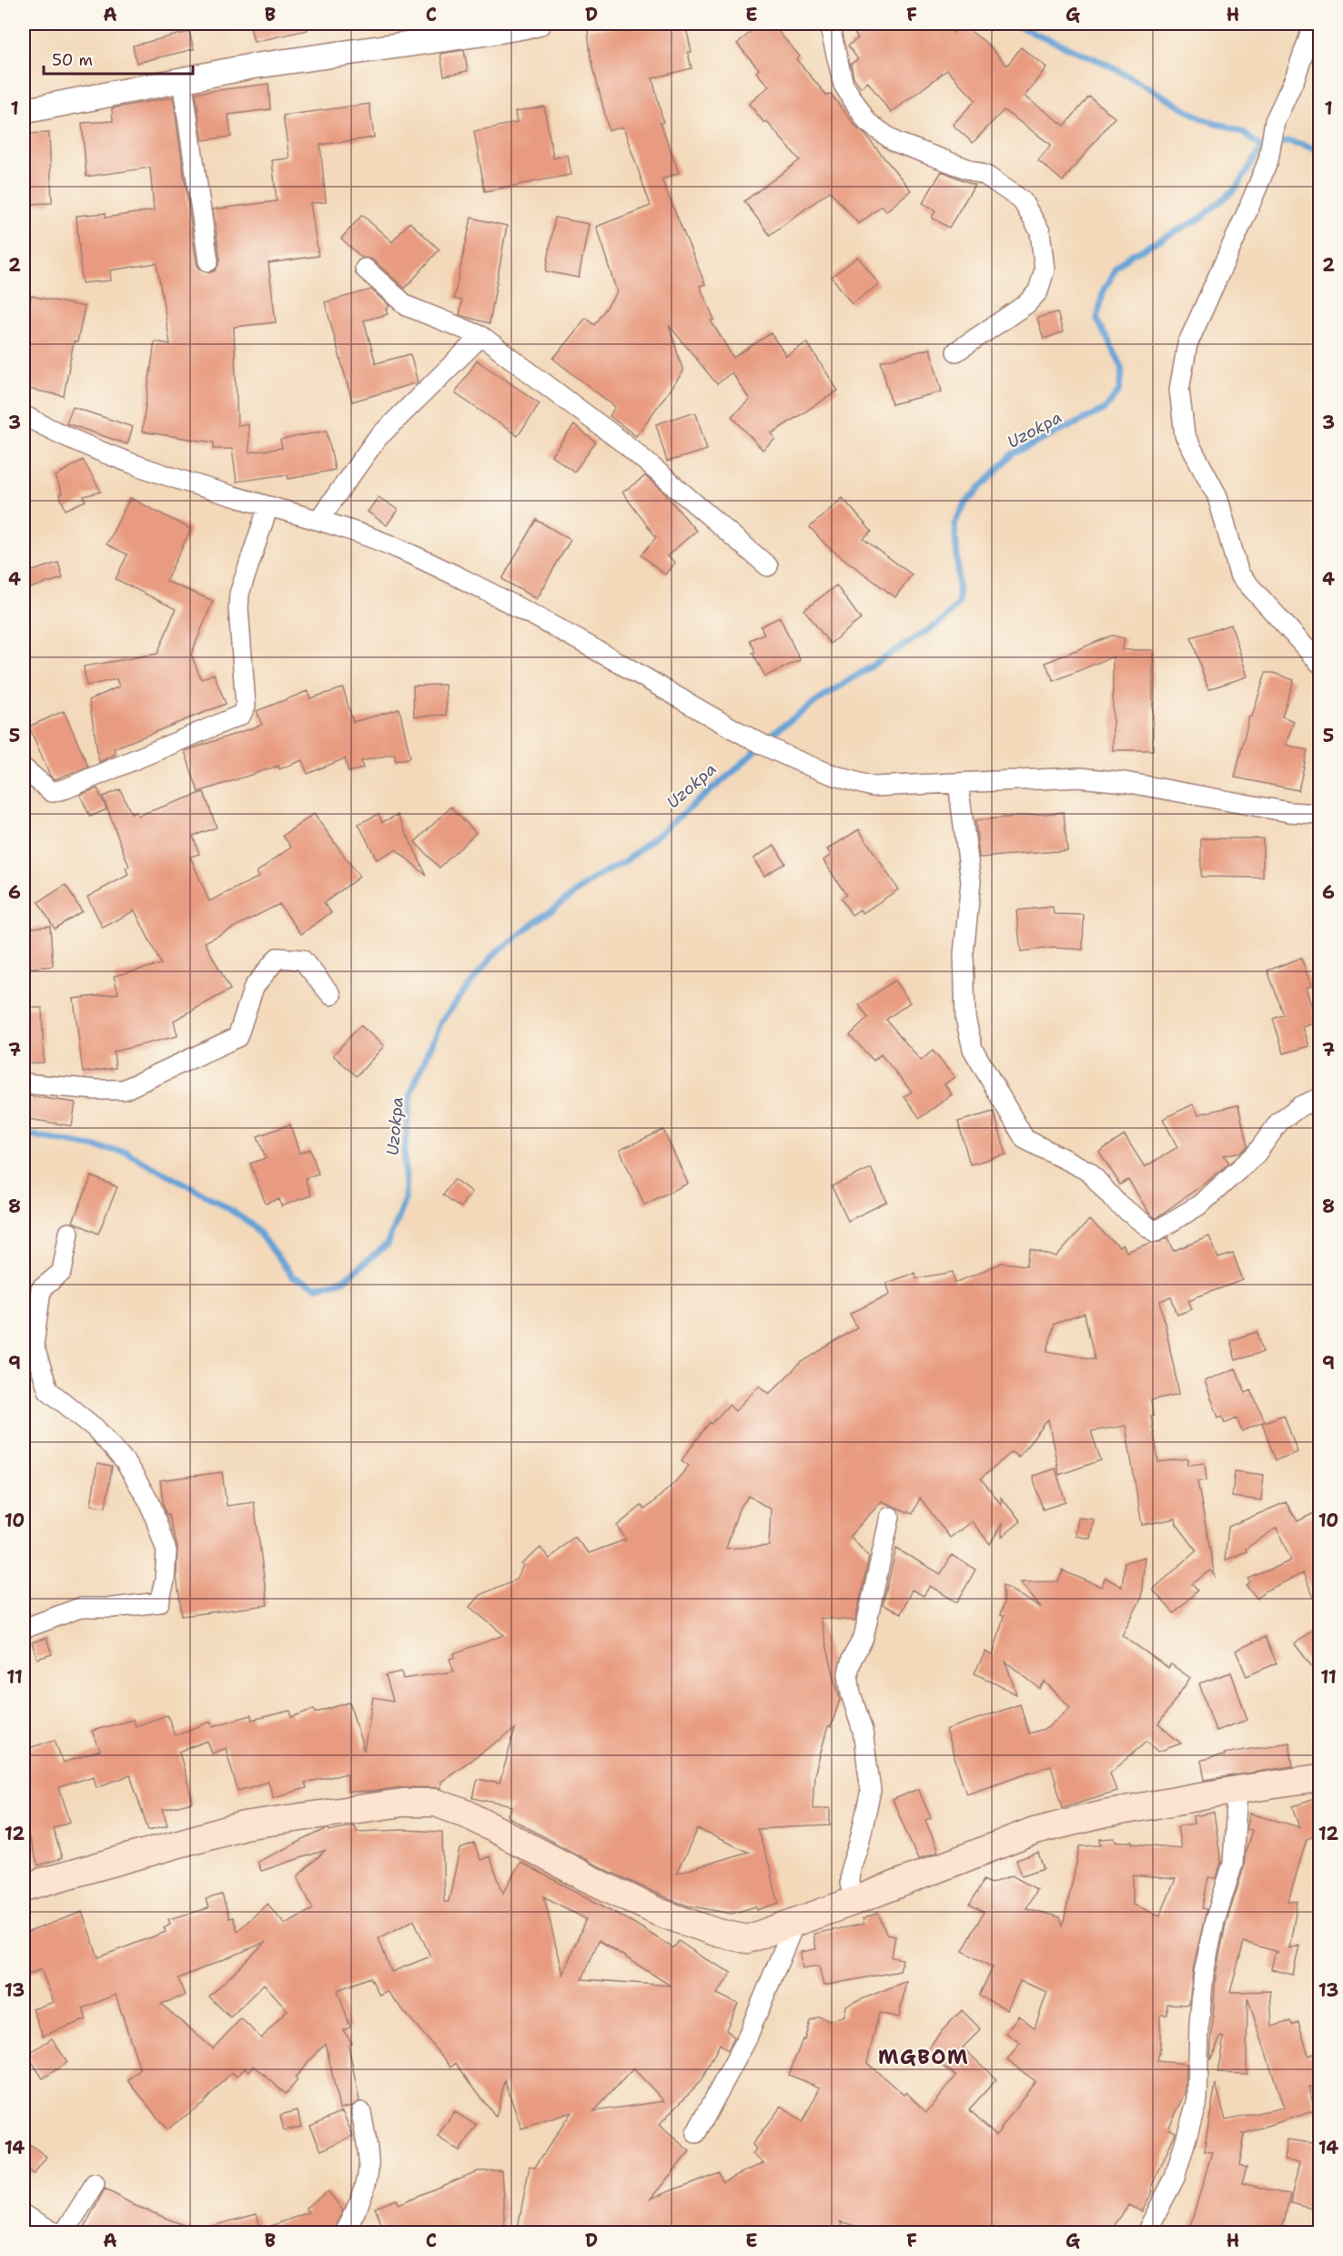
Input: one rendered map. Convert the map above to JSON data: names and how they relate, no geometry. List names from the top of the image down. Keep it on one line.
{"districts":["MGBOM"],"water":["Uzokpa"],"scale_bar":"50 m","grid":{"columns":["A","B","C","D","E","F","G","H"],"rows":["1","2","3","4","5","6","7","8","9","10","11","12","13","14"]}}
